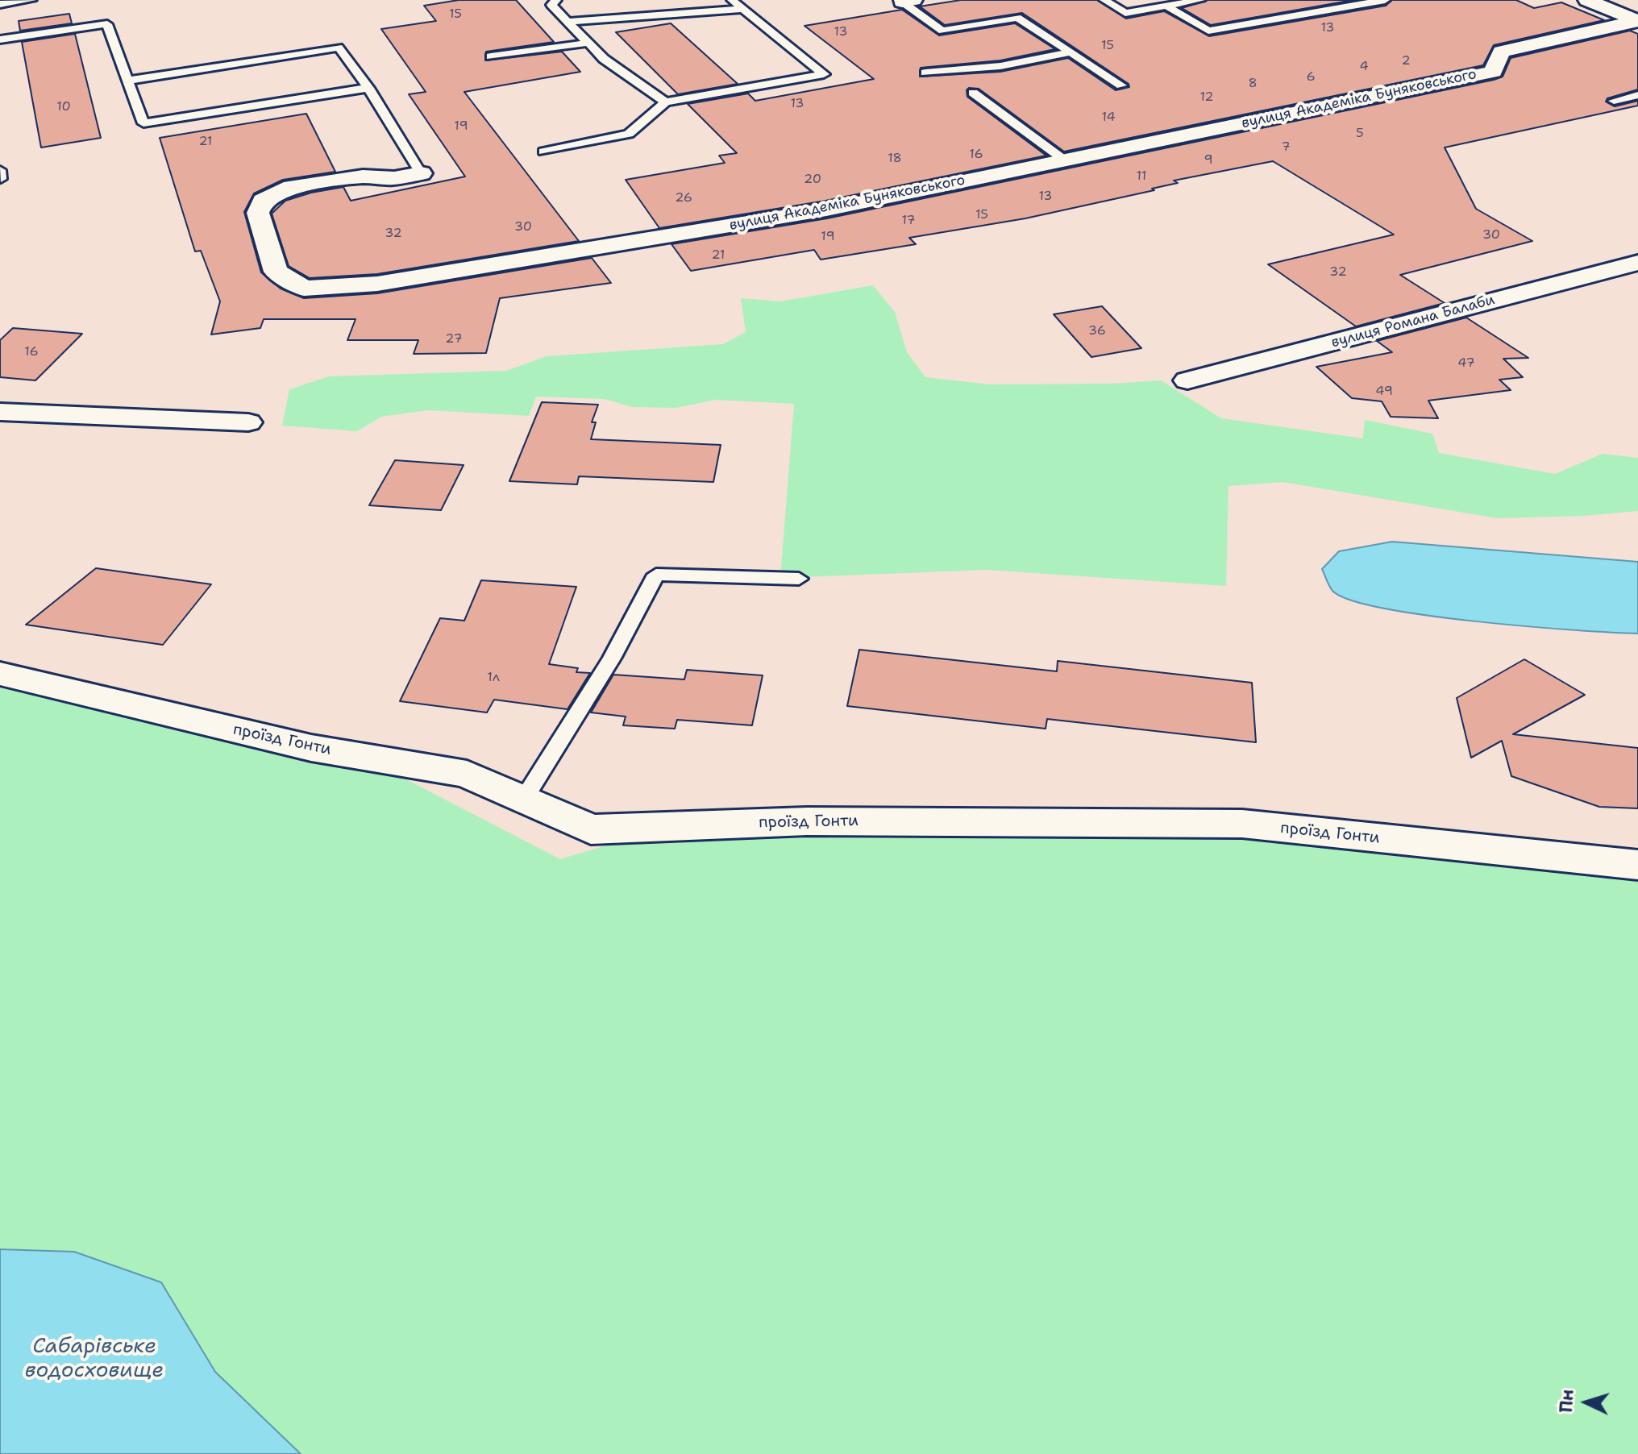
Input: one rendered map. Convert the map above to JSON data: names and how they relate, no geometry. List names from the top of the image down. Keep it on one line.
{"streets":{"street":["вулиця Академіка Буняковського","вулиця Романа Балаби","проїзд Гонти"]},"water":["Сабарівське водосховище"],"house_numbers":["15","13","13","15","2","4","6","8","12","13","10","14","19","5","21","7","16","18","9","11","20","13","26","15","17","30","32","30","19","21","32","36","27","16","47","49","1л"],"north":"left"}
